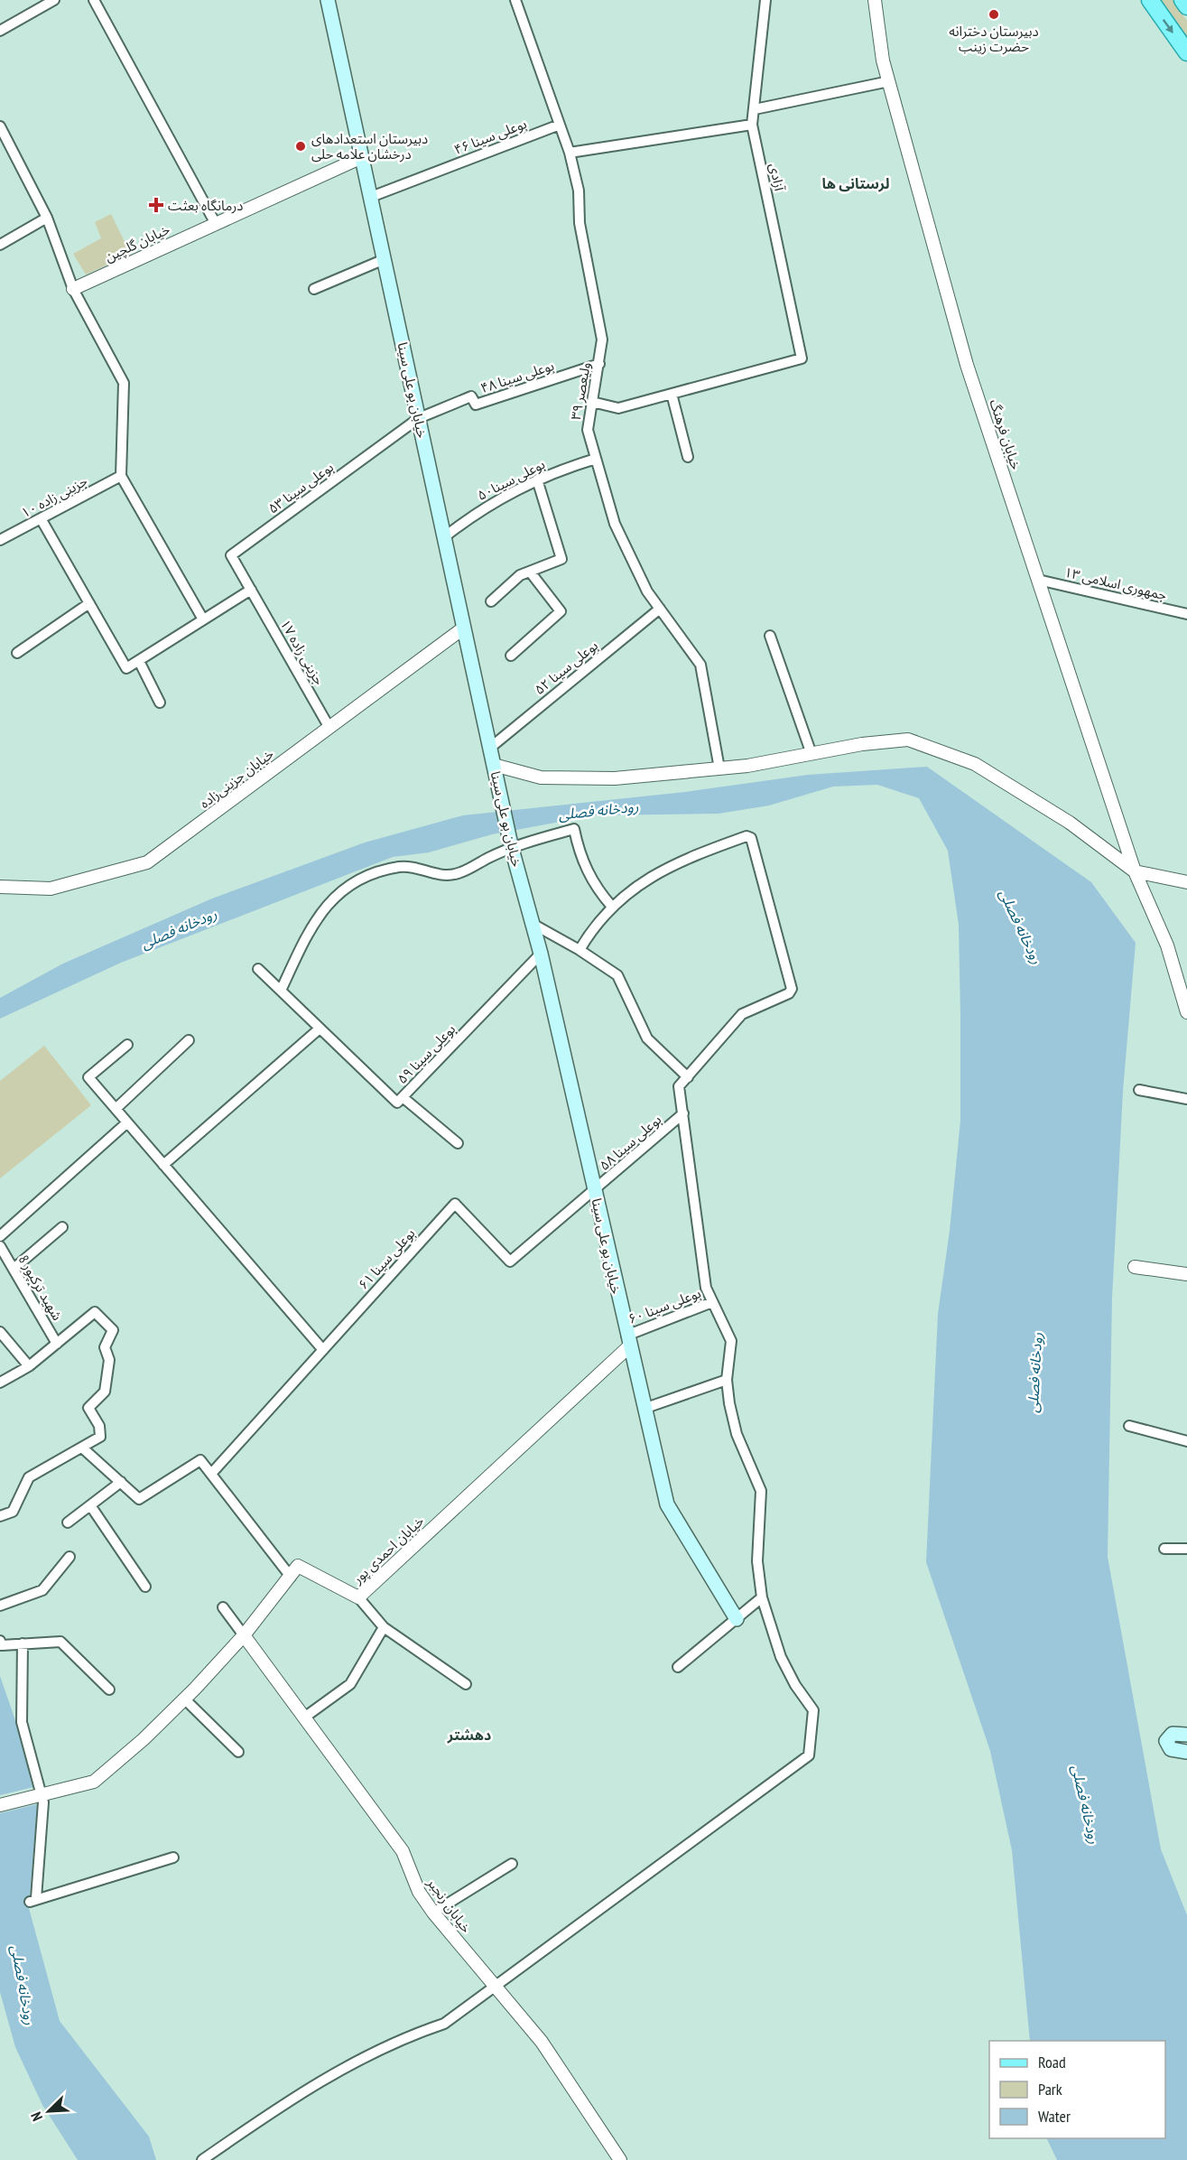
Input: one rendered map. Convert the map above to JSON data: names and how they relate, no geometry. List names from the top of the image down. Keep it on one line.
{"streets":{"main road":["خیابان بو علی سینا"],"street":["بوعلی سینا ۴۶","آزادی","خیابان گلچین","بوعلی سینا ۴۸","ولیعصر ۳۹","خیابان فرهنگ","بوعلی سینا۵۰","بوعلی سینا ۵۳","جزینی زاده ۱۰","جمهوری اسلامی ۱۳","جزینی زاده ۱۷","بوعلی سینا ۵۲","خیابان جزینی‌زاده","بوعلی سینا ۵۹","بوعلی سینا ۵۸","بوعلی سینا ۶۱","شهید ترکپور 8","بوعلی سینا ۶۰","خیابان احمدی پور","خیابان رنجبر"]},"crossings":[["بوعلی سینا ۴۶","خیابان بو علی سینا"],["بوعلی سینا ۴۶","ولیعصر ۳۹"],["خیابان گلچین","خیابان بو علی سینا"],["بوعلی سینا ۴۸","خیابان بو علی سینا"],["بوعلی سینا ۴۸","ولیعصر ۳۹"],["بوعلی سینا ۴۸","بوعلی سینا ۵۳"],["خیابان بو علی سینا","بوعلی سینا۵۰"],["خیابان بو علی سینا","بوعلی سینا ۵۳"],["خیابان بو علی سینا","بوعلی سینا ۵۲"],["خیابان بو علی سینا","خیابان جزینی‌زاده"],["خیابان بو علی سینا","بوعلی سینا ۵۹"],["خیابان بو علی سینا","بوعلی سینا ۵۸"],["خیابان بو علی سینا","بوعلی سینا ۶۱"],["خیابان بو علی سینا","بوعلی سینا ۶۰"],["خیابان بو علی سینا","خیابان احمدی پور"],["ولیعصر ۳۹","بوعلی سینا۵۰"],["ولیعصر ۳۹","بوعلی سینا ۵۲"],["خیابان فرهنگ","جمهوری اسلامی ۱۳"],["بوعلی سینا ۵۳","جزینی زاده ۱۷"],["جزینی زاده ۱۷","خیابان جزینی‌زاده"],["بوعلی سینا ۵۸","بوعلی سینا ۶۱"],["بوعلی سینا ۶۰","خیابان احمدی پور"]],"districts":["لرستانی ها","دهشتر"],"water":["رودخانه فصلی"],"places":{"other":["دبیرستان دخترانه حضرت زینب","دبیرستان استعدادهای درخشان علامه حلی"],"health":["درمانگاه بعثت"]},"legend":["Road","Park","Water"],"north":"bottom left"}
